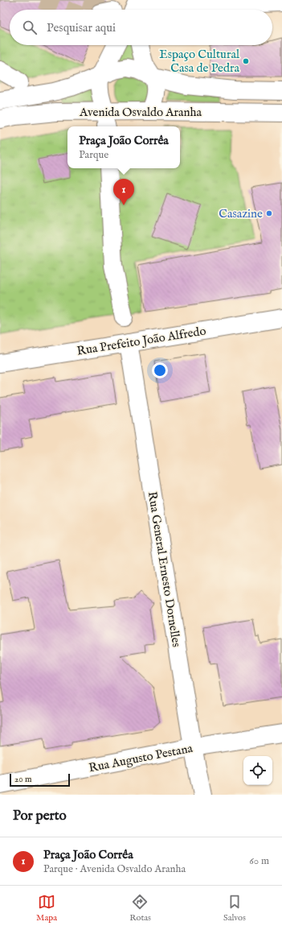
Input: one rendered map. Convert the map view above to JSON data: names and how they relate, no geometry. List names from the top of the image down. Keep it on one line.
{"streets":{"street":["Avenida Osvaldo Aranha","Rua Prefeito João Alfredo","Rua General Ernesto Dornelles","Rua Augusto Pestana"]},"crossings":[["Rua Prefeito João Alfredo","Rua General Ernesto Dornelles"],["Rua General Ernesto Dornelles","Rua Augusto Pestana"]],"places":["Espaço Cultural Casa de Pedra","Casazine"],"scale_bar":"20 m","page":{"search":"Pesquisar aqui","popup":["Praça João Corrêa","Parque"],"pins":"1","scale":"20 m","heading":"Por perto","list":[{"mark":"1","name":"Praça João Corrêa","note":"Parque · Avenida Osvaldo Aranha","value":"60 m"}],"nav":["Mapa","Rotas","Salvos"]}}
